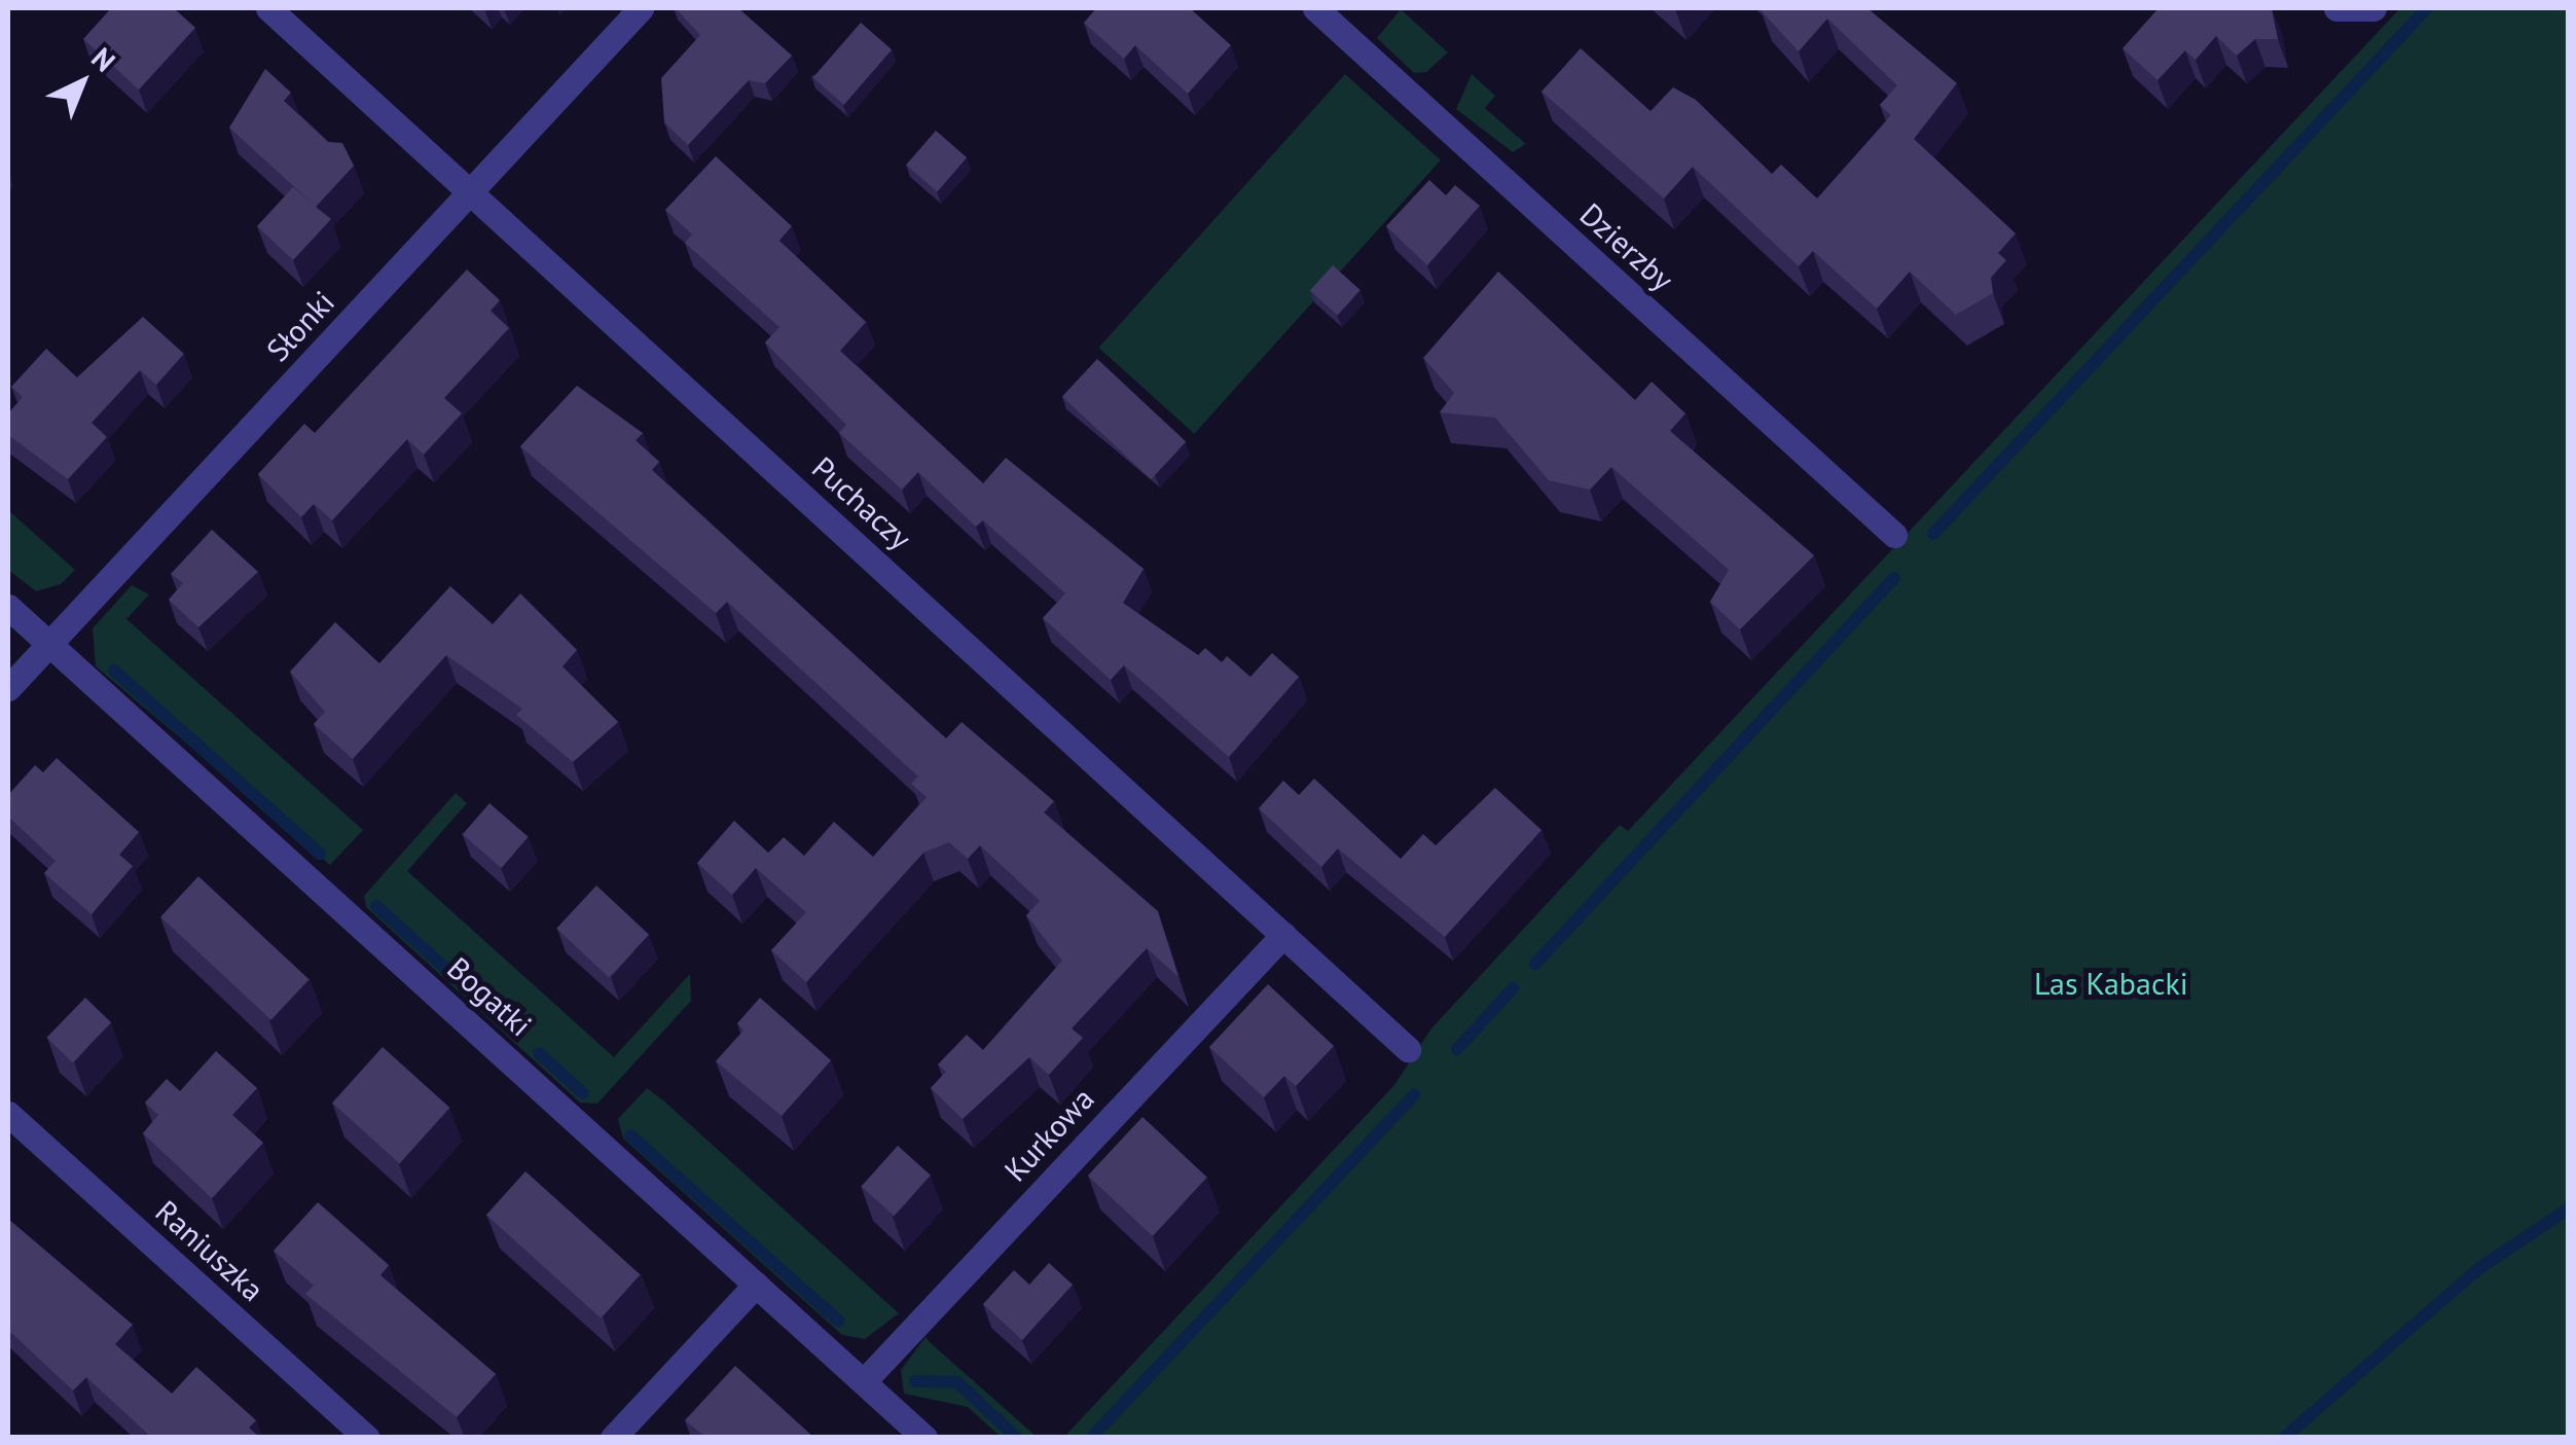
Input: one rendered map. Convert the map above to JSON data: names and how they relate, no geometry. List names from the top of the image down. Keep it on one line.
{"streets":{"street":["Dzierzby","Słonki","Puchaczy","Bogatki","Kurkowa","Raniuszka"]},"crossings":[["Słonki","Puchaczy"],["Słonki","Bogatki"],["Puchaczy","Kurkowa"],["Bogatki","Kurkowa"]],"parks":["Las Kabacki"],"north":"top right"}
